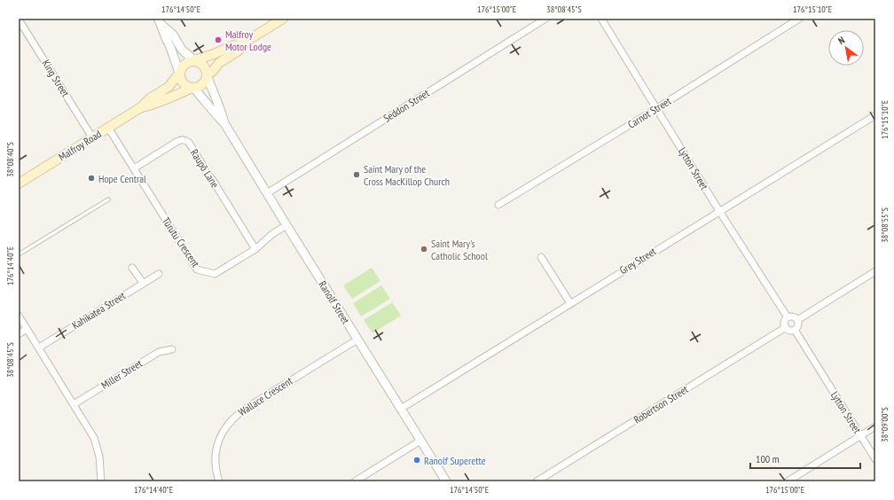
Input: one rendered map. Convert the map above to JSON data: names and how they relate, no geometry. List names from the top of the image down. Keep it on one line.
{"streets":{"main road":["Malfroy Road"],"street":["King Street","Seddon Street","Carnot Street","Raupō Lane","Lytton Street","Tūrutu Crescent","Grey Street","Ranolf Street","Kahikatea Street","Miller Street","Wallace Crescent","Robertson Street"]},"crossings":[["King Street","Malfroy Road"],["Seddon Street","Ranolf Street"],["Carnot Street","Lytton Street"],["Malfroy Road","Tūrutu Crescent"],["Malfroy Road","Ranolf Street"],["Raupō Lane","Tūrutu Crescent"],["Lytton Street","Grey Street"],["Lytton Street","Robertson Street"],["Tūrutu Crescent","Ranolf Street"],["Grey Street","Ranolf Street"],["Ranolf Street","Wallace Crescent"]],"places":["Malfroy Motor Lodge","Saint Mary of the Cross MacKillop Church","Hope Central","Saint Mary's Catholic School","Ranolf Superette"],"scale_bar":"100 m","north":"top left","coordinates":["176°14'50\"E","176°15'00\"E","38°08'45\"S","176°15'10\"E","38°08'40\"S","38°08'55\"S","176°14'40\"E","38°09'00\"S"]}
